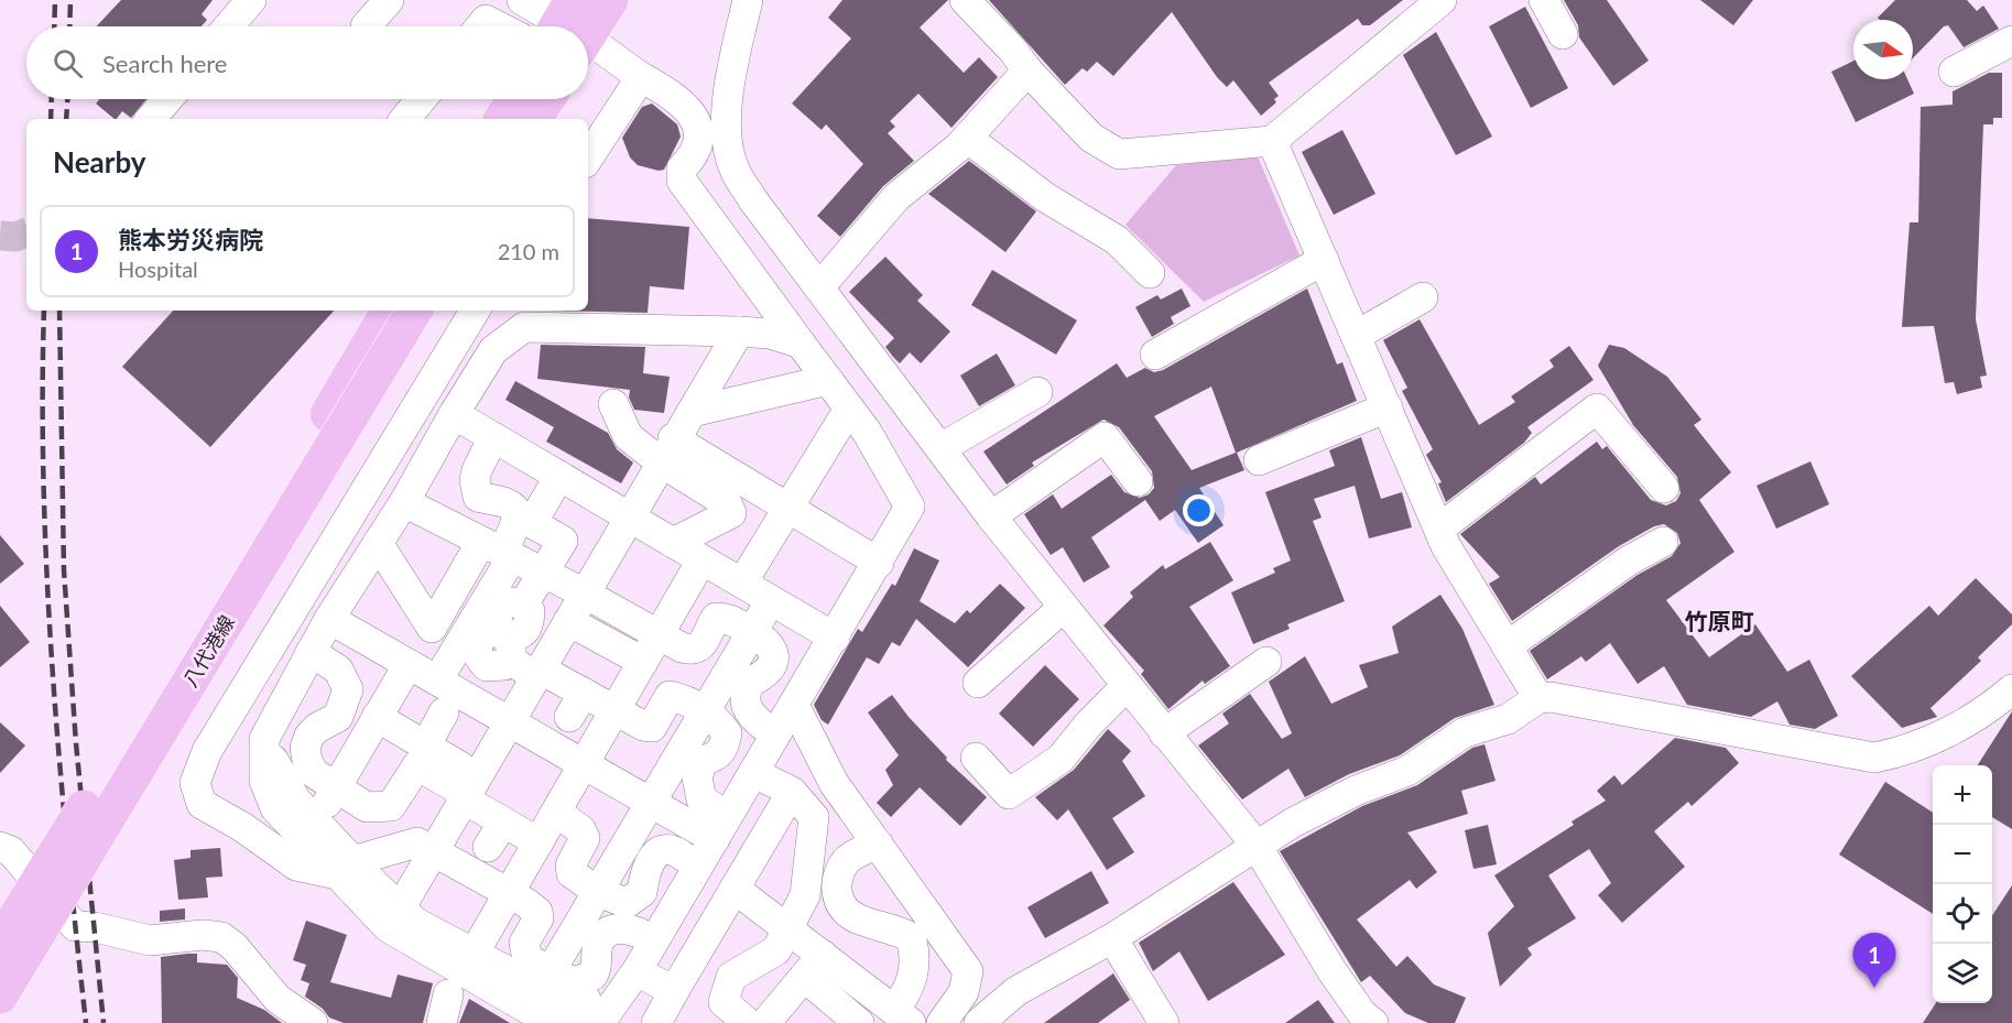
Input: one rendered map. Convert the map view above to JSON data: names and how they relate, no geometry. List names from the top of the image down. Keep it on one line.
{"streets":{"main road":["八代港線"]},"districts":["竹原町"],"north":"right","page":{"search":"Search here","heading":"Nearby","list":[{"mark":"1","name":"熊本労災病院","note":"Hospital","value":"210 m"}],"map_buttons":["+","−"],"pins":"1"}}
